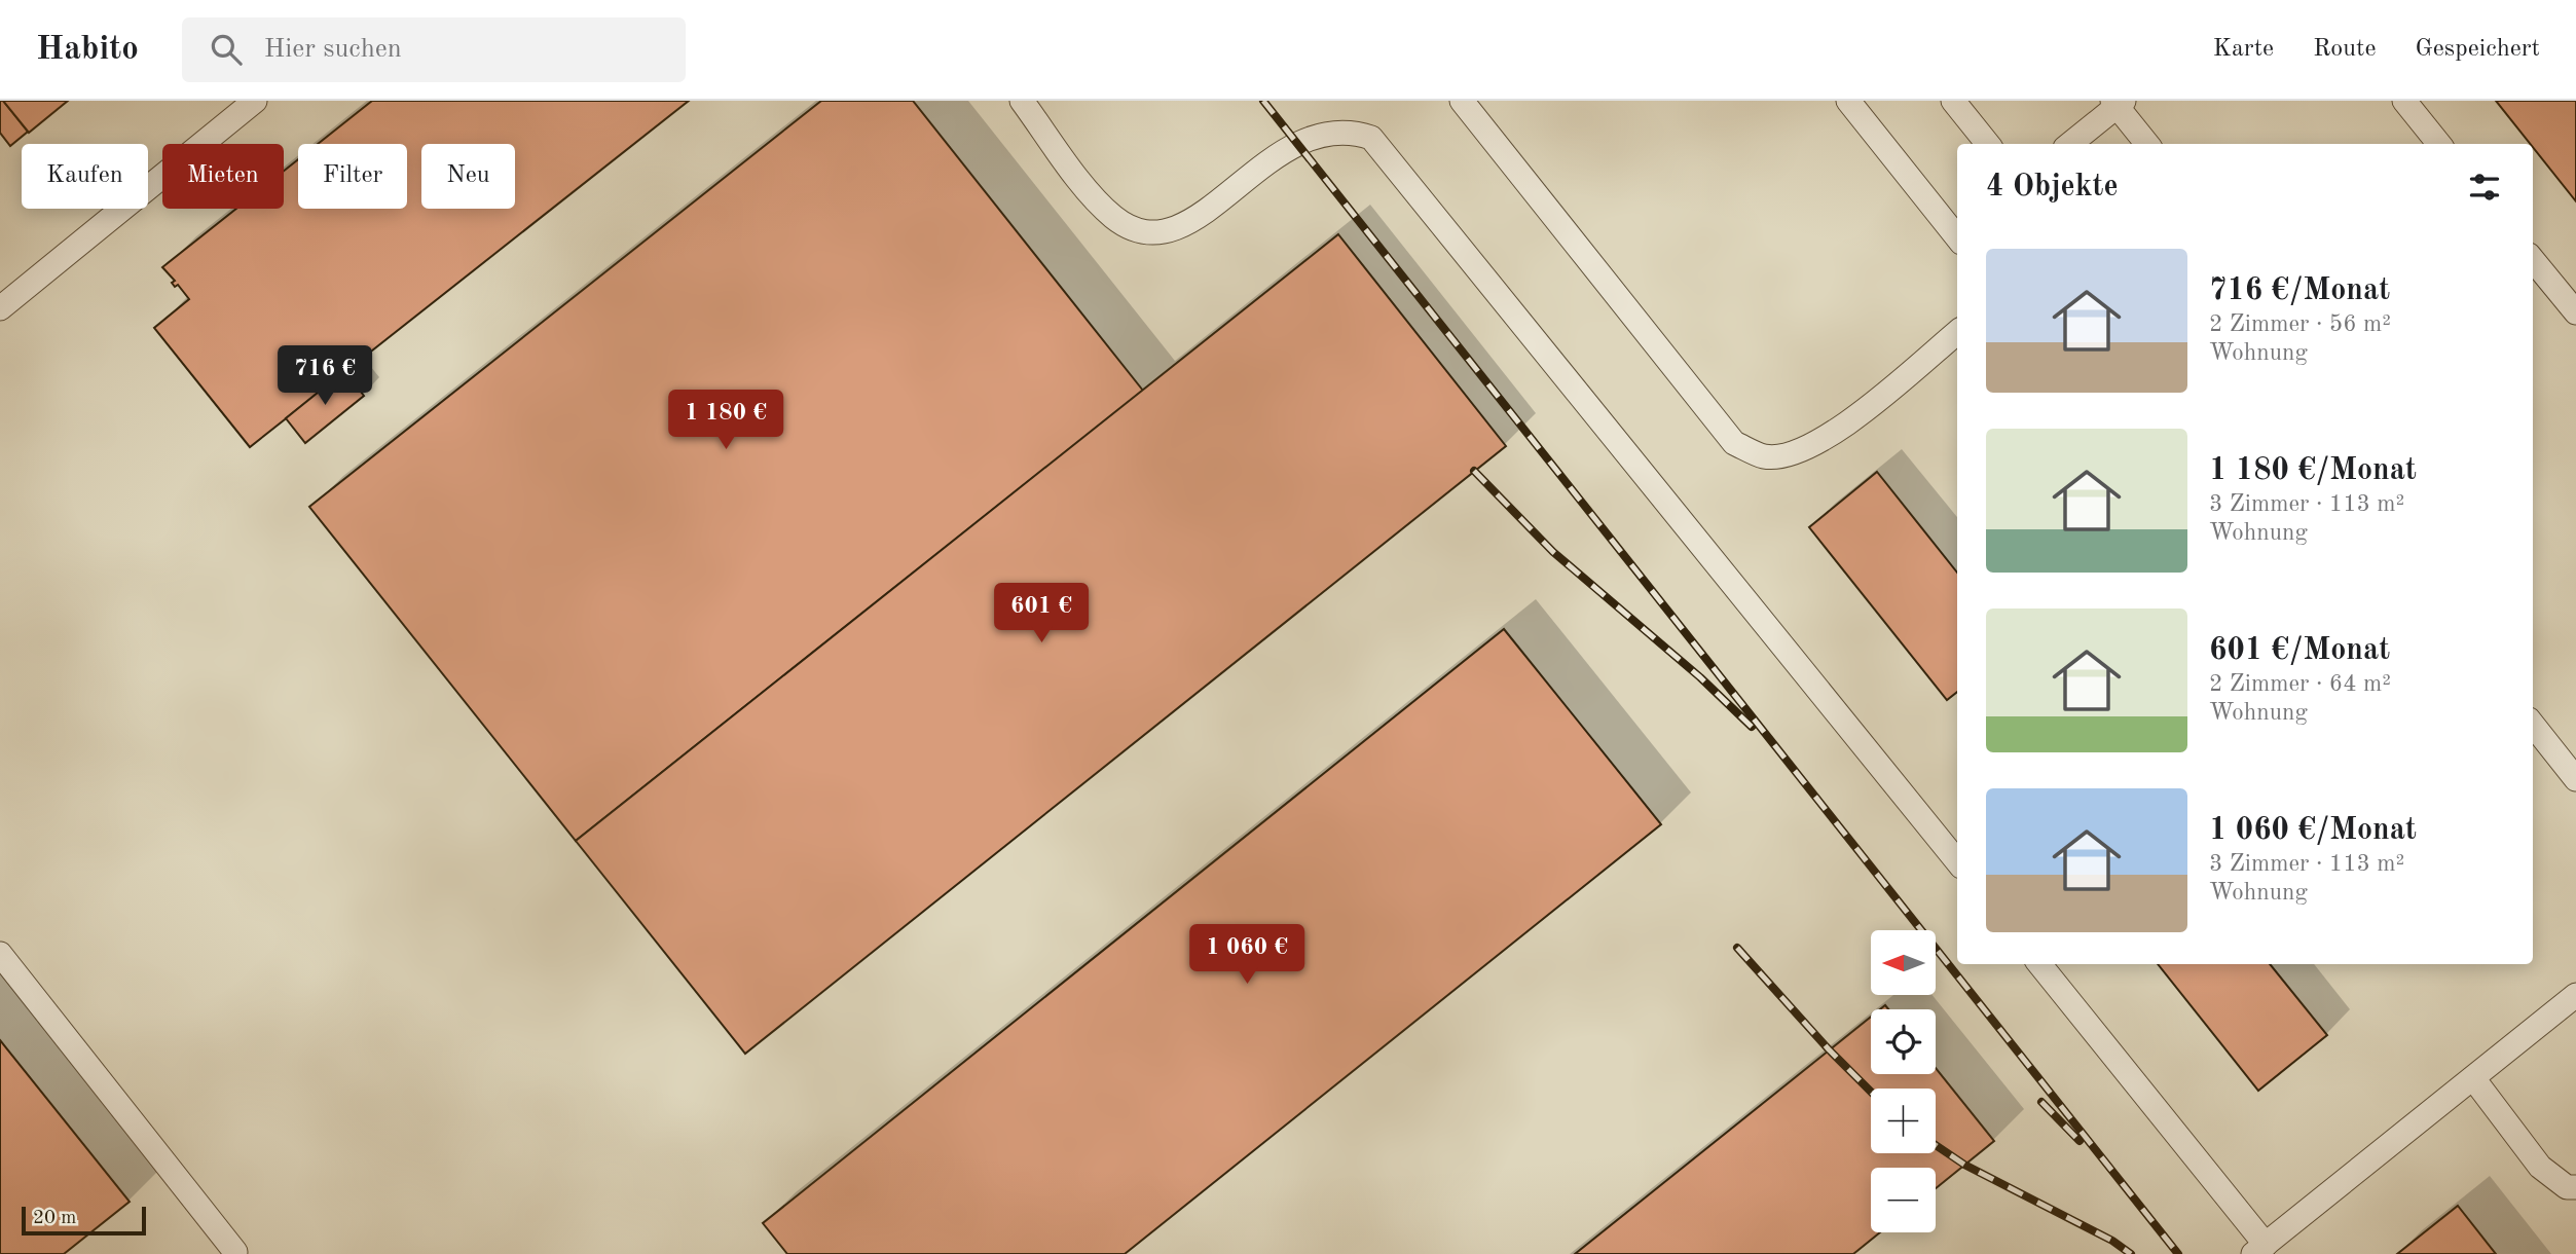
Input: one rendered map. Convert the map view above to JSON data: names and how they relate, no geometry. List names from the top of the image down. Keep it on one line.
{"scale_bar":"20 m","north":"left","page":{"header":"Habito","search":"Hier suchen","nav":["Karte","Route","Gespeichert"],"chip":["Kaufen","Mieten","Filter","Neu"],"heading":"4 Objekte","list":[{"name":"716 €/Monat","note":"2 Zimmer · 56 m² · Wohnung"},{"name":"1 180 €/Monat","note":"3 Zimmer · 113 m² · Wohnung"},{"name":"601 €/Monat","note":"2 Zimmer · 64 m² · Wohnung"},{"name":"1 060 €/Monat","note":"3 Zimmer · 113 m² · Wohnung"}],"price":["716 €","1 180 €","601 €","1 060 €"],"map_buttons":["+","−"],"scale":"20 m"}}
